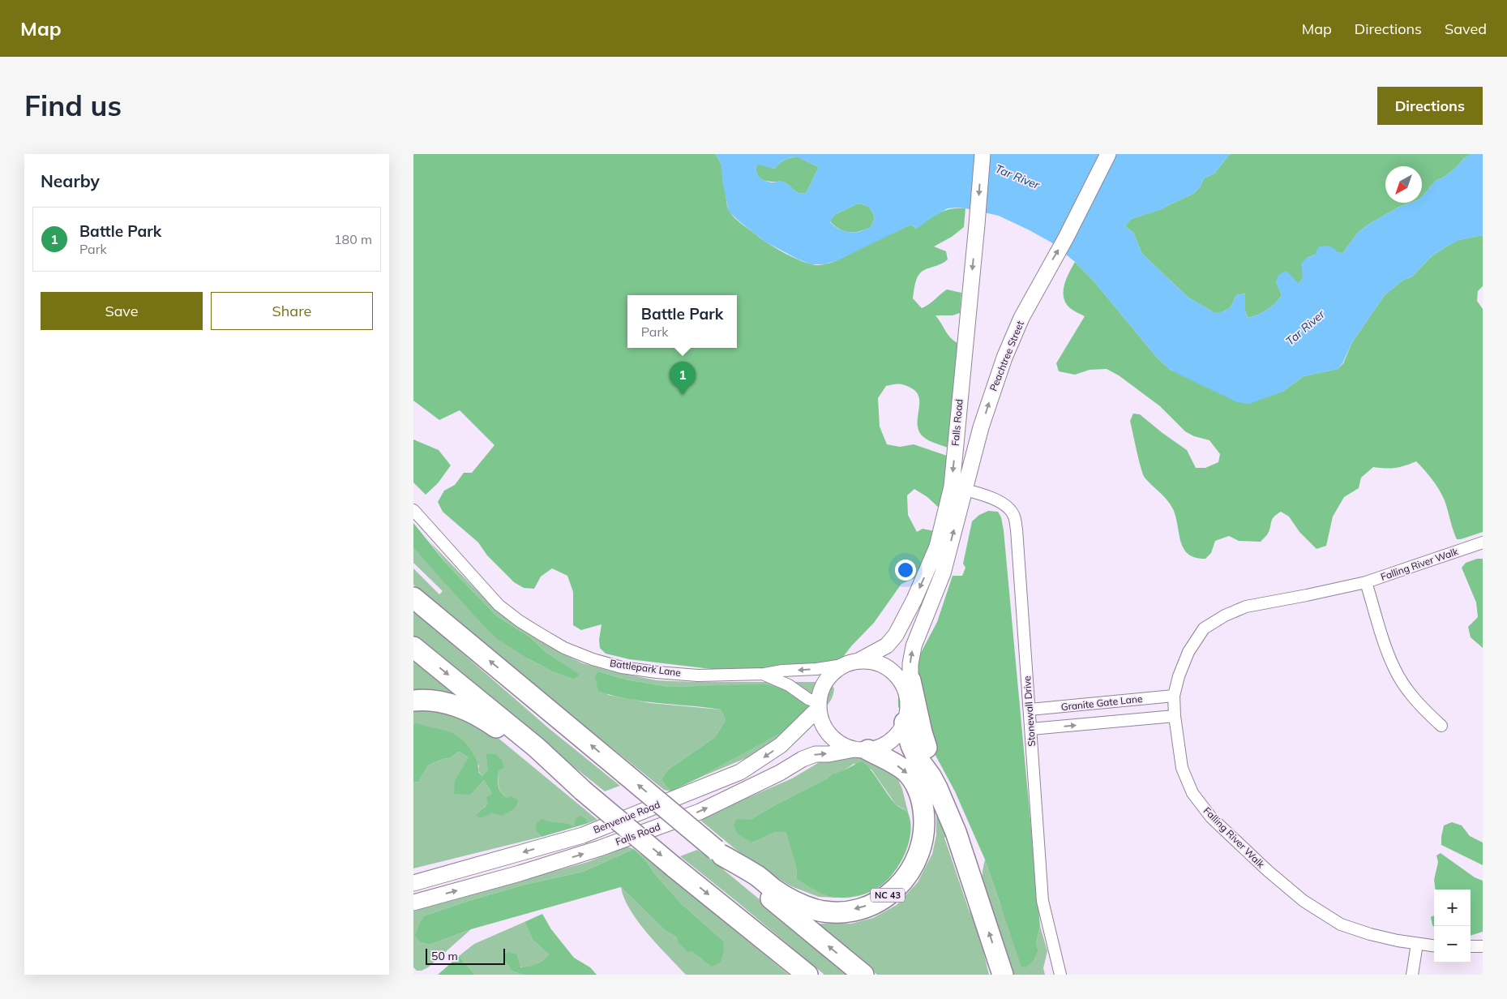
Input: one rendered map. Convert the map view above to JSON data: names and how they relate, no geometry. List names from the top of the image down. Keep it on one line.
{"streets":{"highway":["NC 43"],"main road":["Peachtree Street","Falls Road","Benvenue Road"],"street":["Falling River Walk","Battlepark Lane","Granite Gate Lane","Stonewall Drive"]},"crossings":[["Peachtree Street","Falls Road"],["Peachtree Street","Battlepark Lane"],["Peachtree Street","Stonewall Drive"],["Peachtree Street","Benvenue Road"],["Peachtree Street","NC 43"],["Falls Road","Battlepark Lane"],["Falls Road","Stonewall Drive"],["Falls Road","Benvenue Road"],["Falls Road","NC 43"],["Falling River Walk","Granite Gate Lane"],["Battlepark Lane","Benvenue Road"],["Battlepark Lane","NC 43"],["Granite Gate Lane","Stonewall Drive"],["Benvenue Road","NC 43"]],"one_way":["Peachtree Street","Benvenue Road"],"water":["Tar River"],"scale_bar":"50 m","north":"bottom left","page":{"header":"Map","nav":["Map","Directions","Saved"],"buttons":["Directions",["Save","Share"]],"title":"Find us","heading":"Nearby","list":[{"mark":"1","name":"Battle Park","note":"Park","value":"180 m"}],"popup":["Battle Park","Park"],"pins":"1","map_buttons":["+","−"],"scale":"50 m"}}
